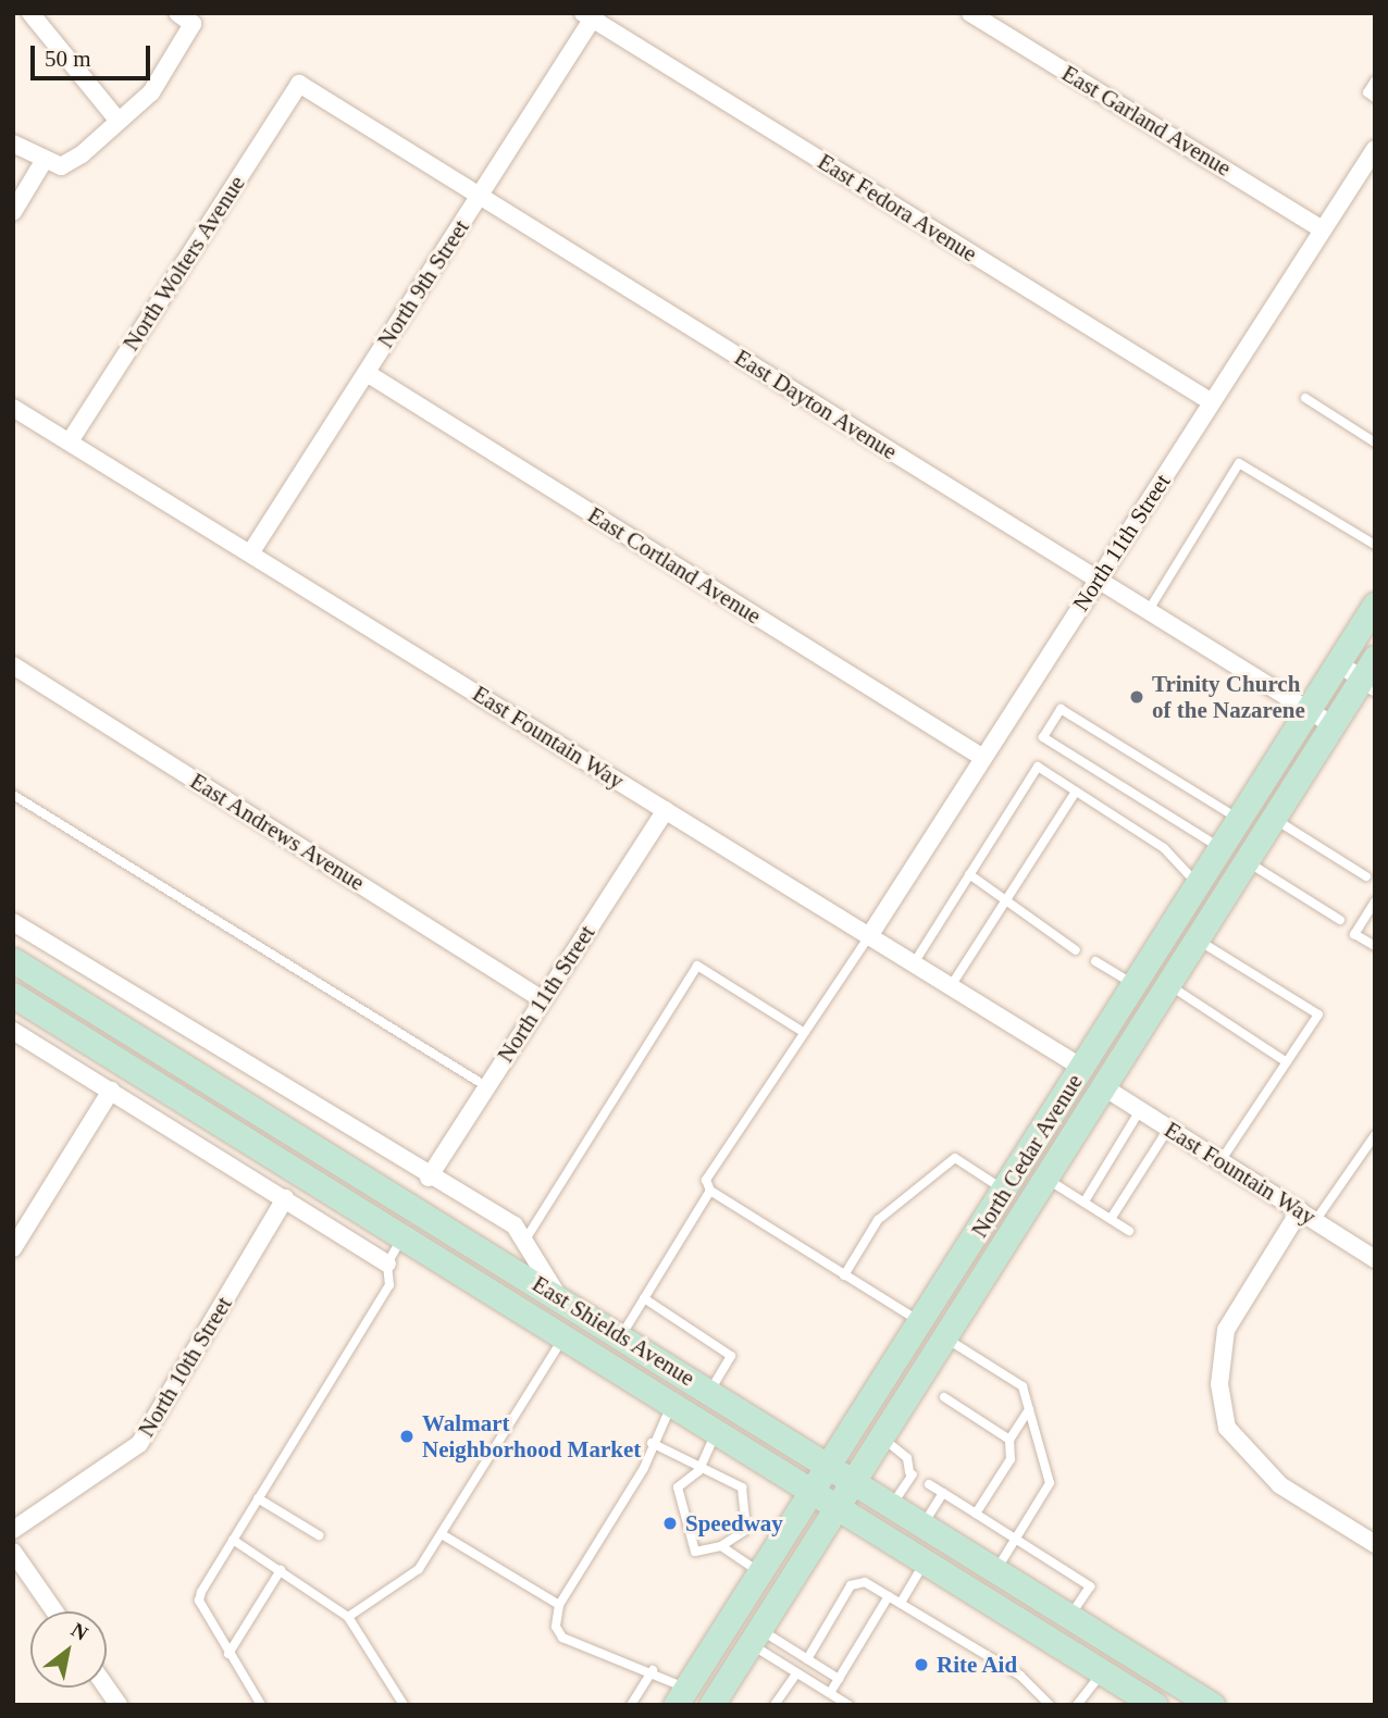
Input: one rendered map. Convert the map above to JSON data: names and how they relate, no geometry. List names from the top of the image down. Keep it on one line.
{"streets":{"main road":["North Cedar Avenue","East Shields Avenue"],"street":["East Garland Avenue","East Fedora Avenue","North Wolters Avenue","North 9th Street","East Dayton Avenue","North 11th Street","East Cortland Avenue","East Fountain Way","East Andrews Avenue","North 10th Street"]},"crossings":[["East Garland Avenue","North 11th Street"],["East Fedora Avenue","North 9th Street"],["East Fedora Avenue","North 11th Street"],["North Wolters Avenue","East Dayton Avenue"],["North Wolters Avenue","East Fountain Way"],["North 9th Street","East Dayton Avenue"],["North 9th Street","East Cortland Avenue"],["North 9th Street","East Fountain Way"],["East Dayton Avenue","North 11th Street"],["East Dayton Avenue","North Cedar Avenue"],["North 11th Street","East Cortland Avenue"],["North 11th Street","East Fountain Way"],["North 11th Street","East Andrews Avenue"],["East Fountain Way","North Cedar Avenue"],["North Cedar Avenue","East Shields Avenue"]],"places":["Trinity Church of the Nazarene","Walmart Neighborhood Market","Speedway","Rite Aid"],"scale_bar":"50 m","north":"top right"}
